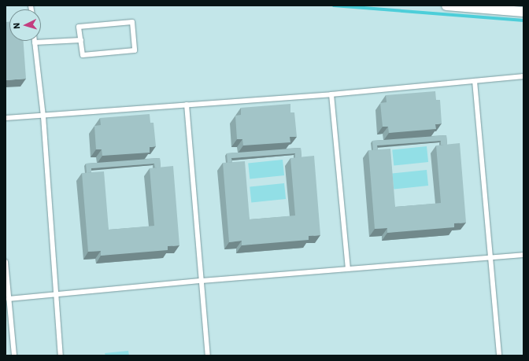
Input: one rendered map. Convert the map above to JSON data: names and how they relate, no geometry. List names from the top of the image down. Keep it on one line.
{"north":"left"}
